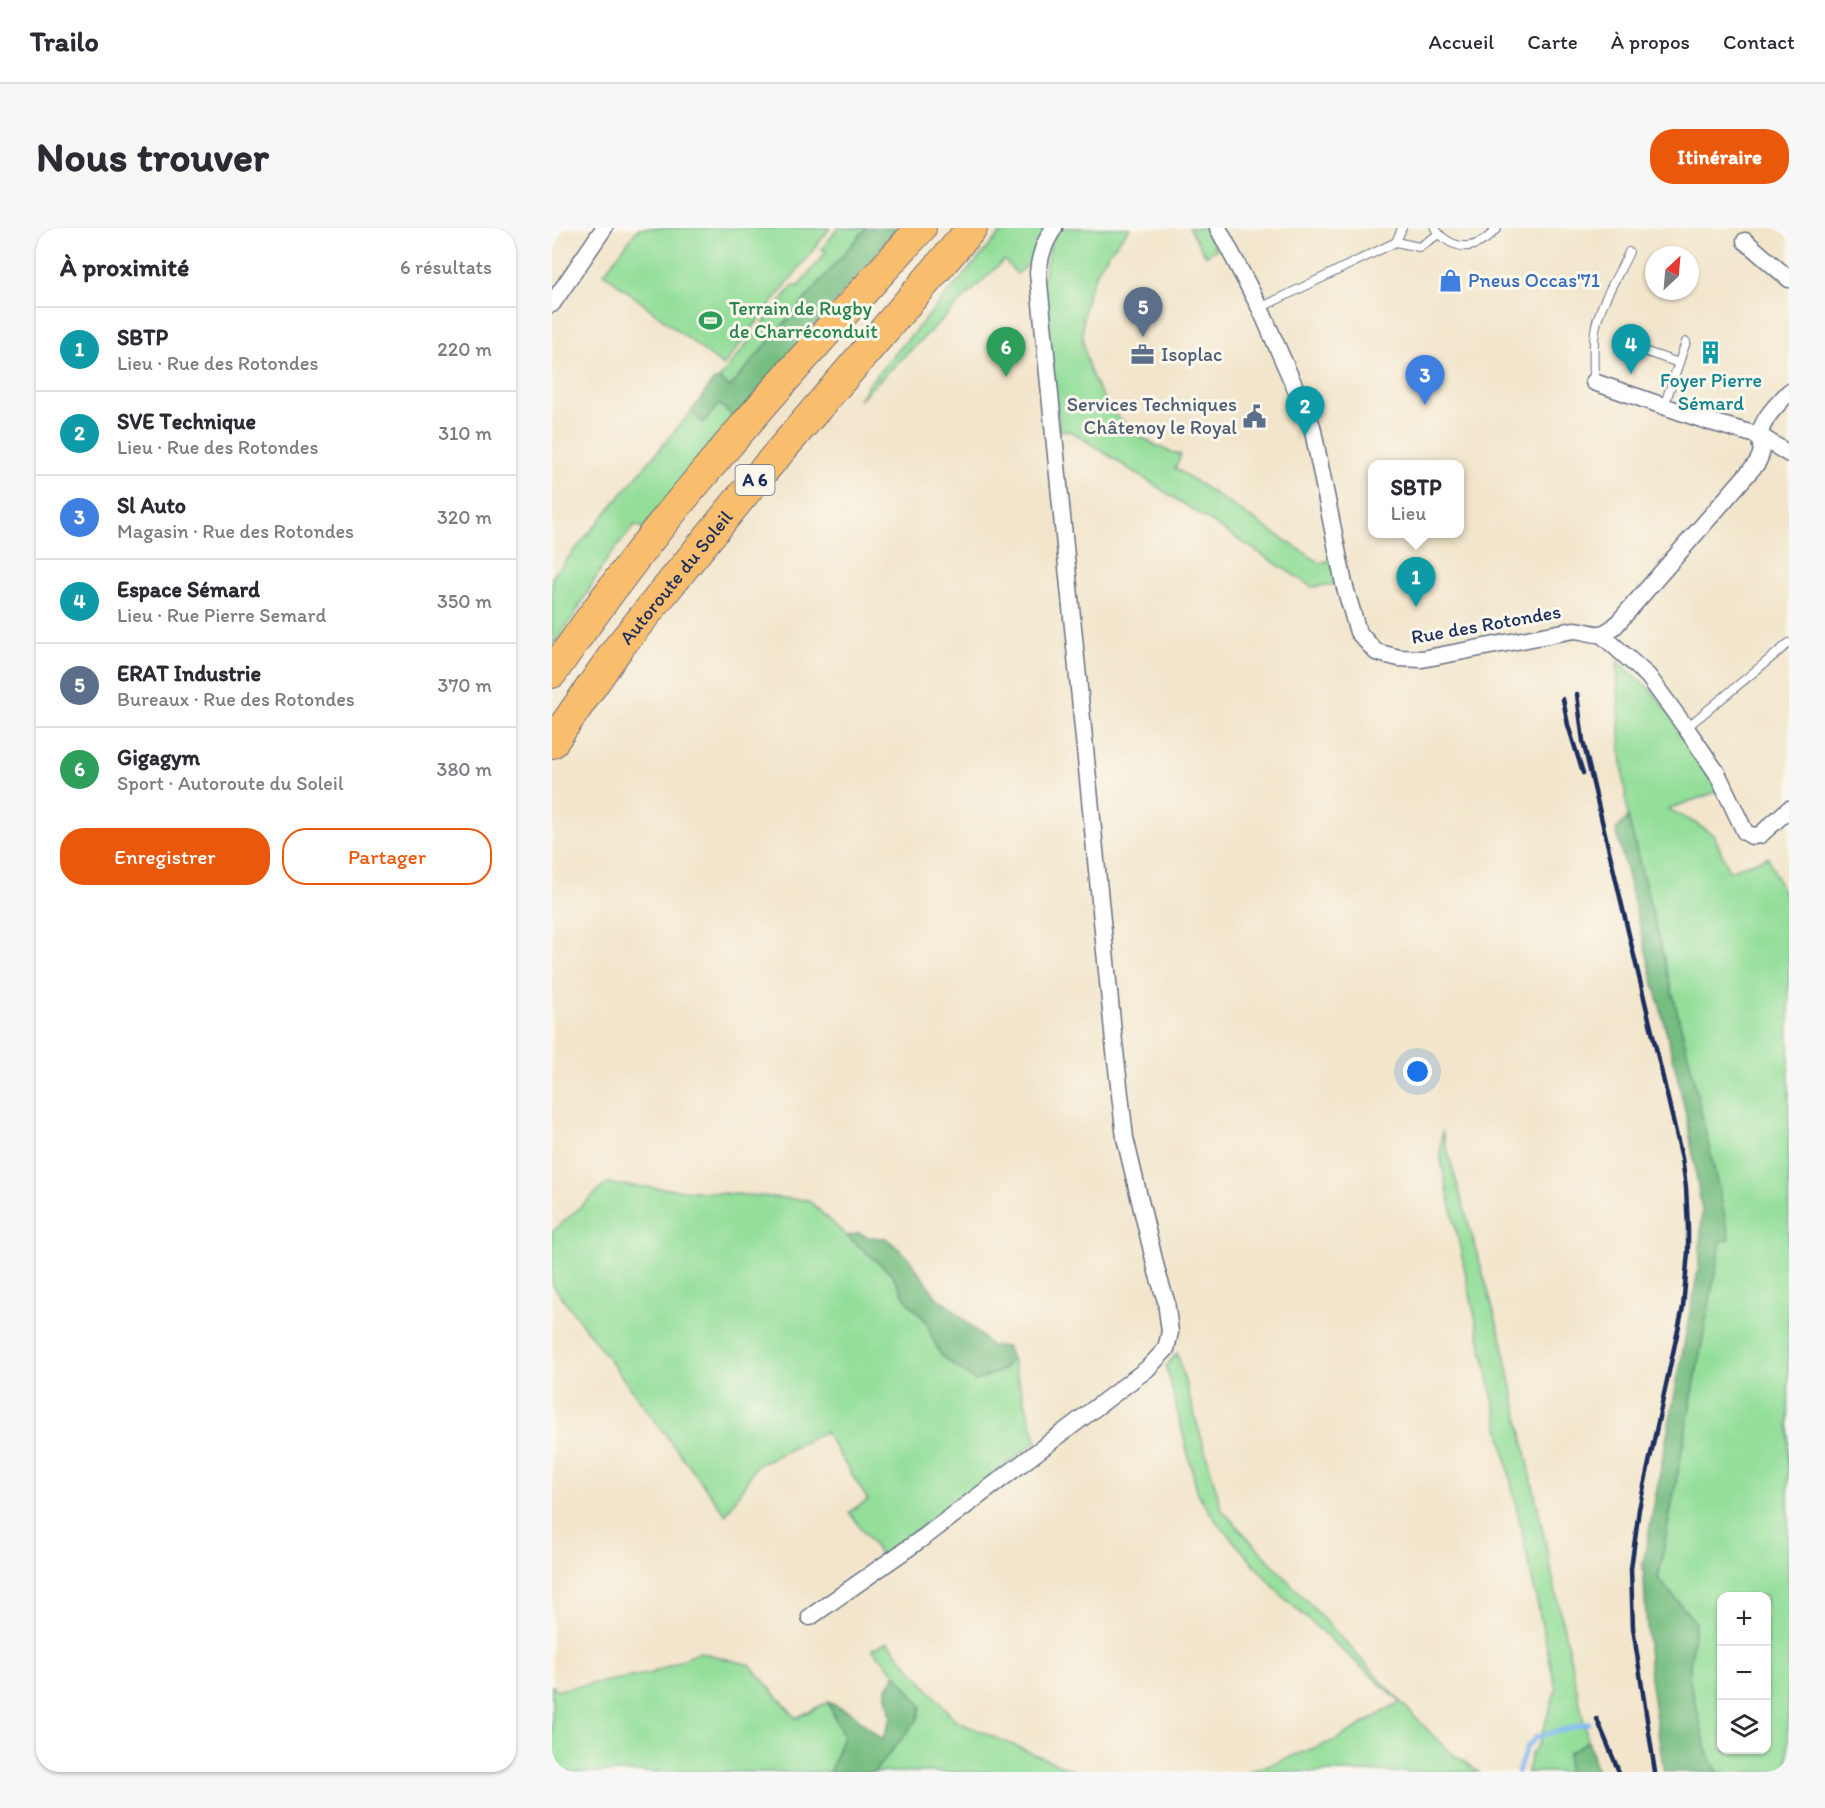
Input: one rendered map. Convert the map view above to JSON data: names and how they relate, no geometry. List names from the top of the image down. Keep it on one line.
{"streets":{"highway":["A 6","Autoroute du Soleil"],"street":["Rue des Rotondes"]},"places":{"shop":["Pneus Occas'71"],"sports":["Terrain de Rugby de Charréconduit"],"building":["Foyer Pierre Sémard"],"office":["Isoplac"],"public building":["Services Techniques Châtenoy le Royal"]},"north":"top right","page":{"header":"Trailo","nav":["Accueil","Carte","À propos","Contact"],"buttons":["Itinéraire",["Enregistrer","Partager"]],"title":"Nous trouver","heading":["À proximité","6 résultats"],"pins":["5","4","6","3","2","1"],"list":[{"mark":"1","name":"SBTP","note":"Lieu · Rue des Rotondes","value":"220 m"},{"mark":"2","name":"SVE Technique","note":"Lieu · Rue des Rotondes","value":"310 m"},{"mark":"3","name":"Sl Auto","note":"Magasin · Rue des Rotondes","value":"320 m"},{"mark":"4","name":"Espace Sémard","note":"Lieu · Rue Pierre Semard","value":"350 m"},{"mark":"5","name":"ERAT Industrie","note":"Bureaux · Rue des Rotondes","value":"370 m"},{"mark":"6","name":"Gigagym","note":"Sport · Autoroute du Soleil","value":"380 m"}],"popup":["SBTP","Lieu"],"map_buttons":["+","−"]}}
